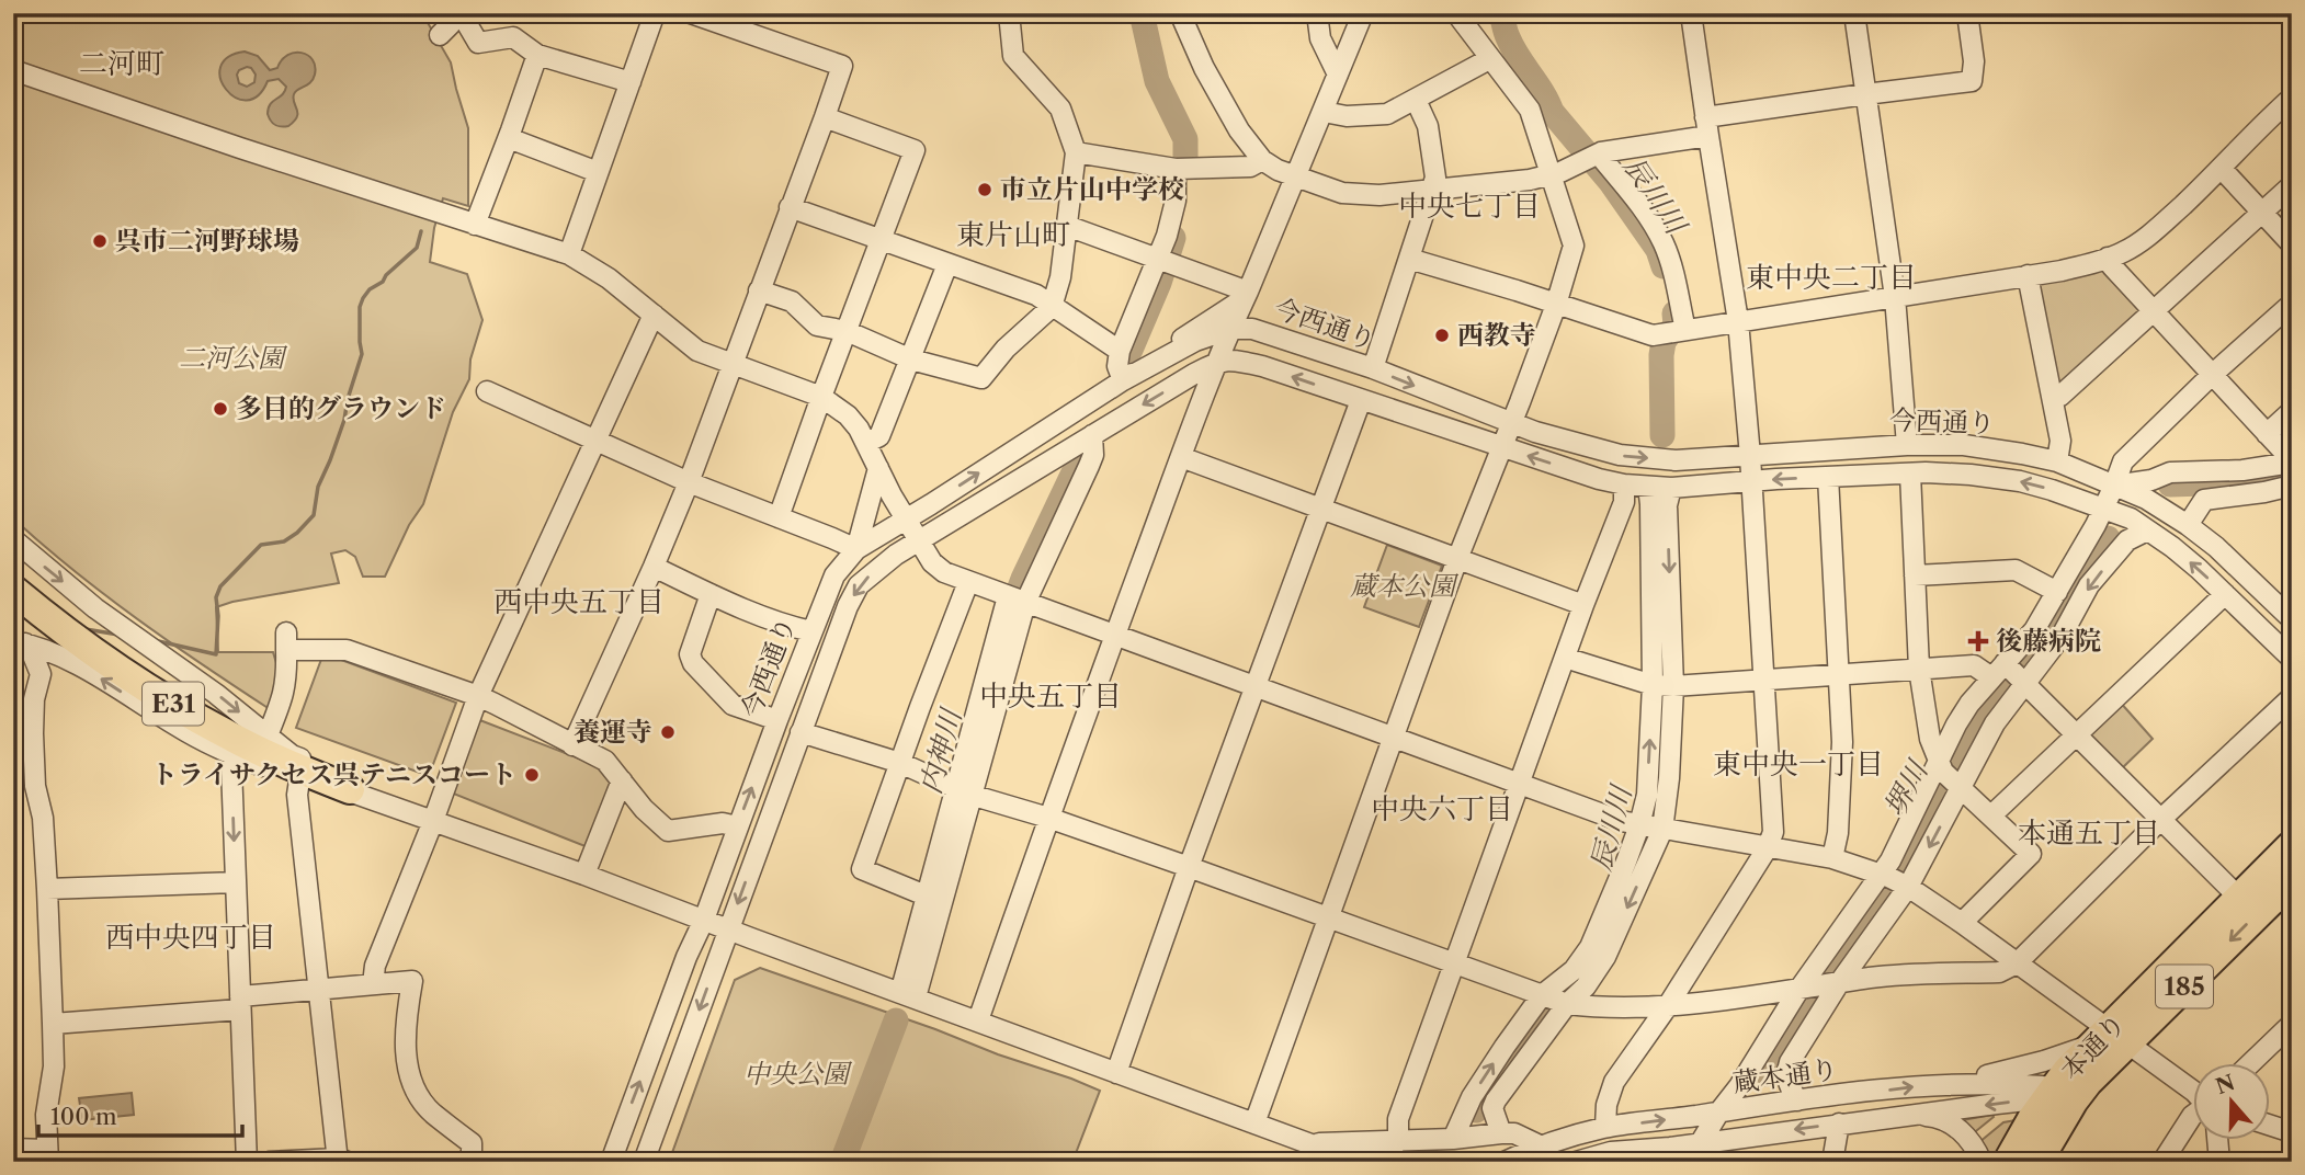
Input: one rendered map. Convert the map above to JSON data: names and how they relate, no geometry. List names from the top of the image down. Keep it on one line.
{"streets":{"highway":["E31","185","本通り"],"street":["今西通り","蔵本通り"]},"crossings":[["本通り","蔵本通り"]],"districts":["二河町","中央七丁目","東片山町","東中央二丁目","西中央五丁目","中央五丁目","東中央一丁目","中央六丁目","本通五丁目","西中央四丁目"],"water":["辰川川","内神川","堺川"],"parks":["二河公園","蔵本公園","中央公園"],"places":{"other":["市立片山中学校","呉市二河野球場","西教寺","多目的グラウンド","養運寺","トライサクセス呉テニスコート"],"health":["後藤病院"]},"scale_bar":"100 m","north":"top"}
